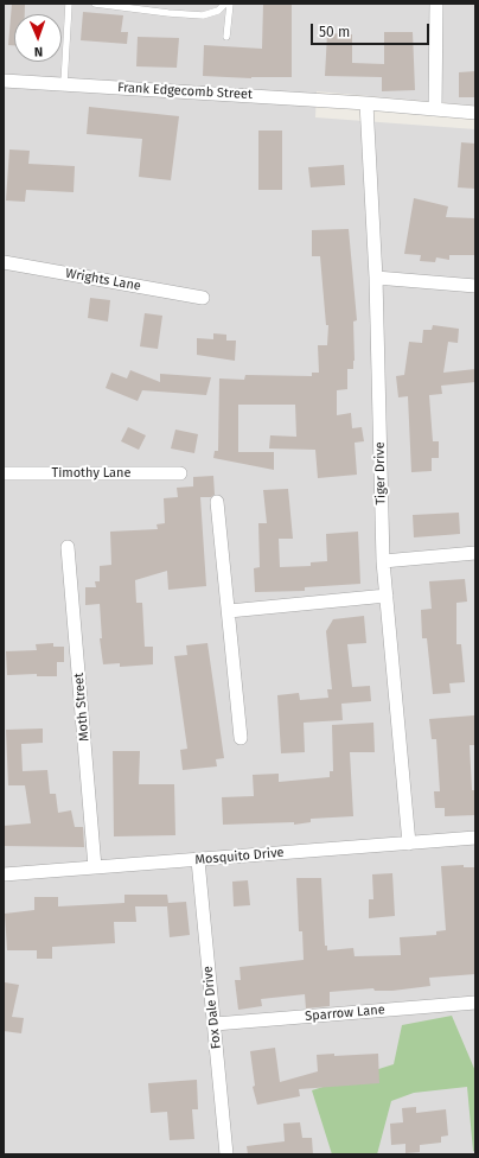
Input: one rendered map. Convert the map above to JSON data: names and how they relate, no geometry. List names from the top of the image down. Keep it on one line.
{"streets":{"street":["Frank Edgecomb Street","Wrights Lane","Timothy Lane","Tiger Drive","Moth Street","Mosquito Drive","Fox Dale Drive","Sparrow Lane"]},"crossings":[["Frank Edgecomb Street","Tiger Drive"],["Tiger Drive","Mosquito Drive"],["Moth Street","Mosquito Drive"],["Mosquito Drive","Fox Dale Drive"],["Fox Dale Drive","Sparrow Lane"]],"scale_bar":"50 m","north":"bottom"}
